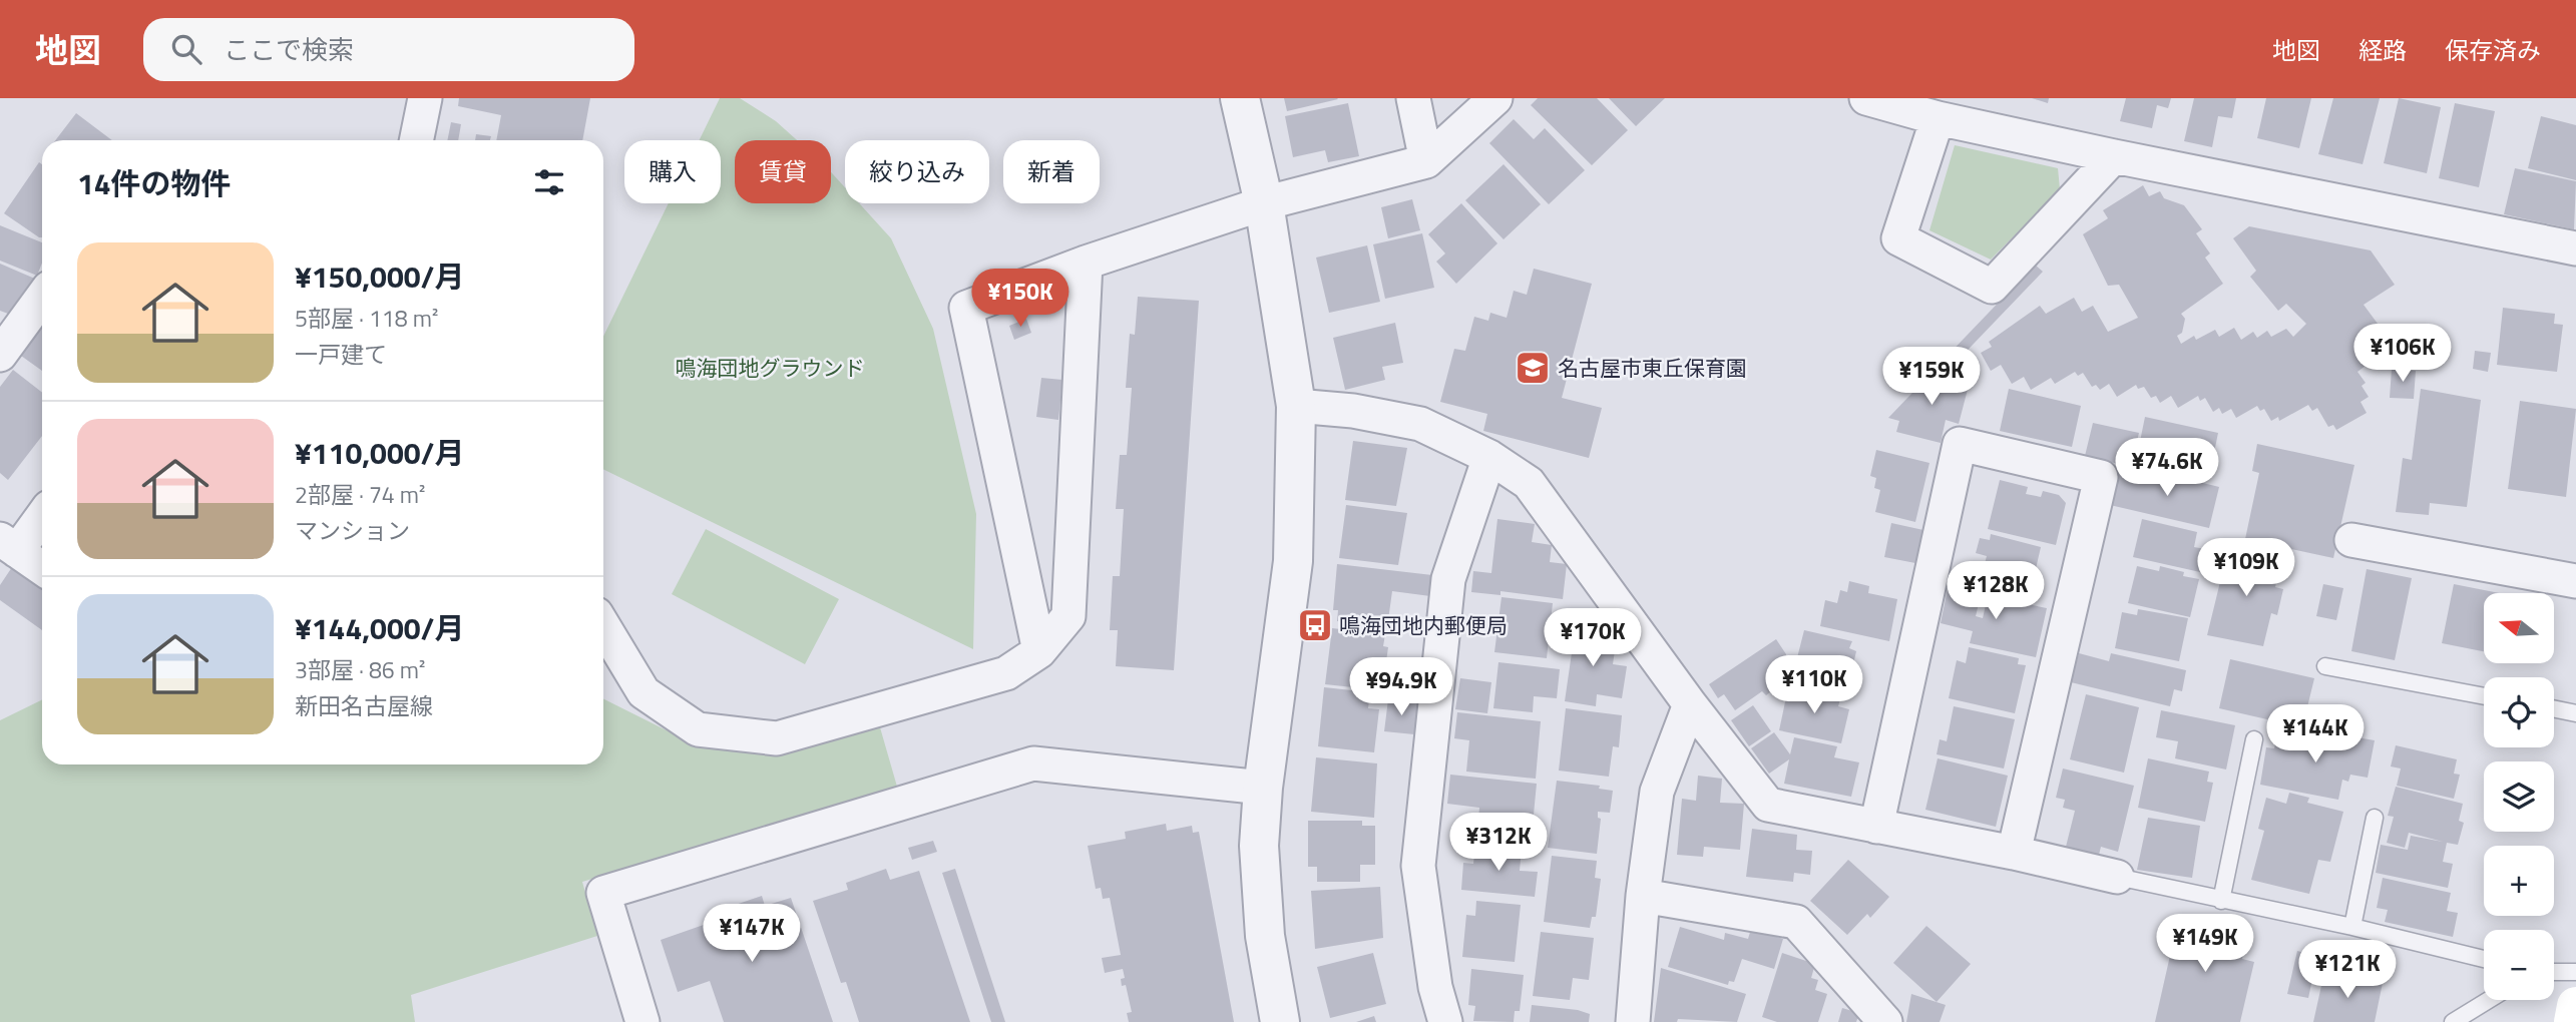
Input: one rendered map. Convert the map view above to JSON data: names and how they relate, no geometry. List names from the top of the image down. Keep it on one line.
{"parks":["鳴海団地グラウンド"],"places":{"school or university":["名古屋市東丘保育園"],"bus stop":["鳴海団地内郵便局"]},"north":"left","page":{"header":"地図","search":"ここで検索","nav":["地図","経路","保存済み"],"chip":["購入","賃貸","絞り込み","新着"],"heading":"14件の物件","list":[{"name":"¥150,000/月","note":"5部屋 · 118 m² · 一戸建て"},{"name":"¥110,000/月","note":"2部屋 · 74 m² · マンション"},{"name":"¥144,000/月","note":"3部屋 · 86 m² · 新田名古屋線"}],"price":["¥150K","¥106K","¥159K","¥74.6K","¥109K","¥128K","¥170K","¥110K","¥94.9K","¥144K","¥312K","¥147K","¥149K","¥121K"],"map_buttons":["+","−"]}}
